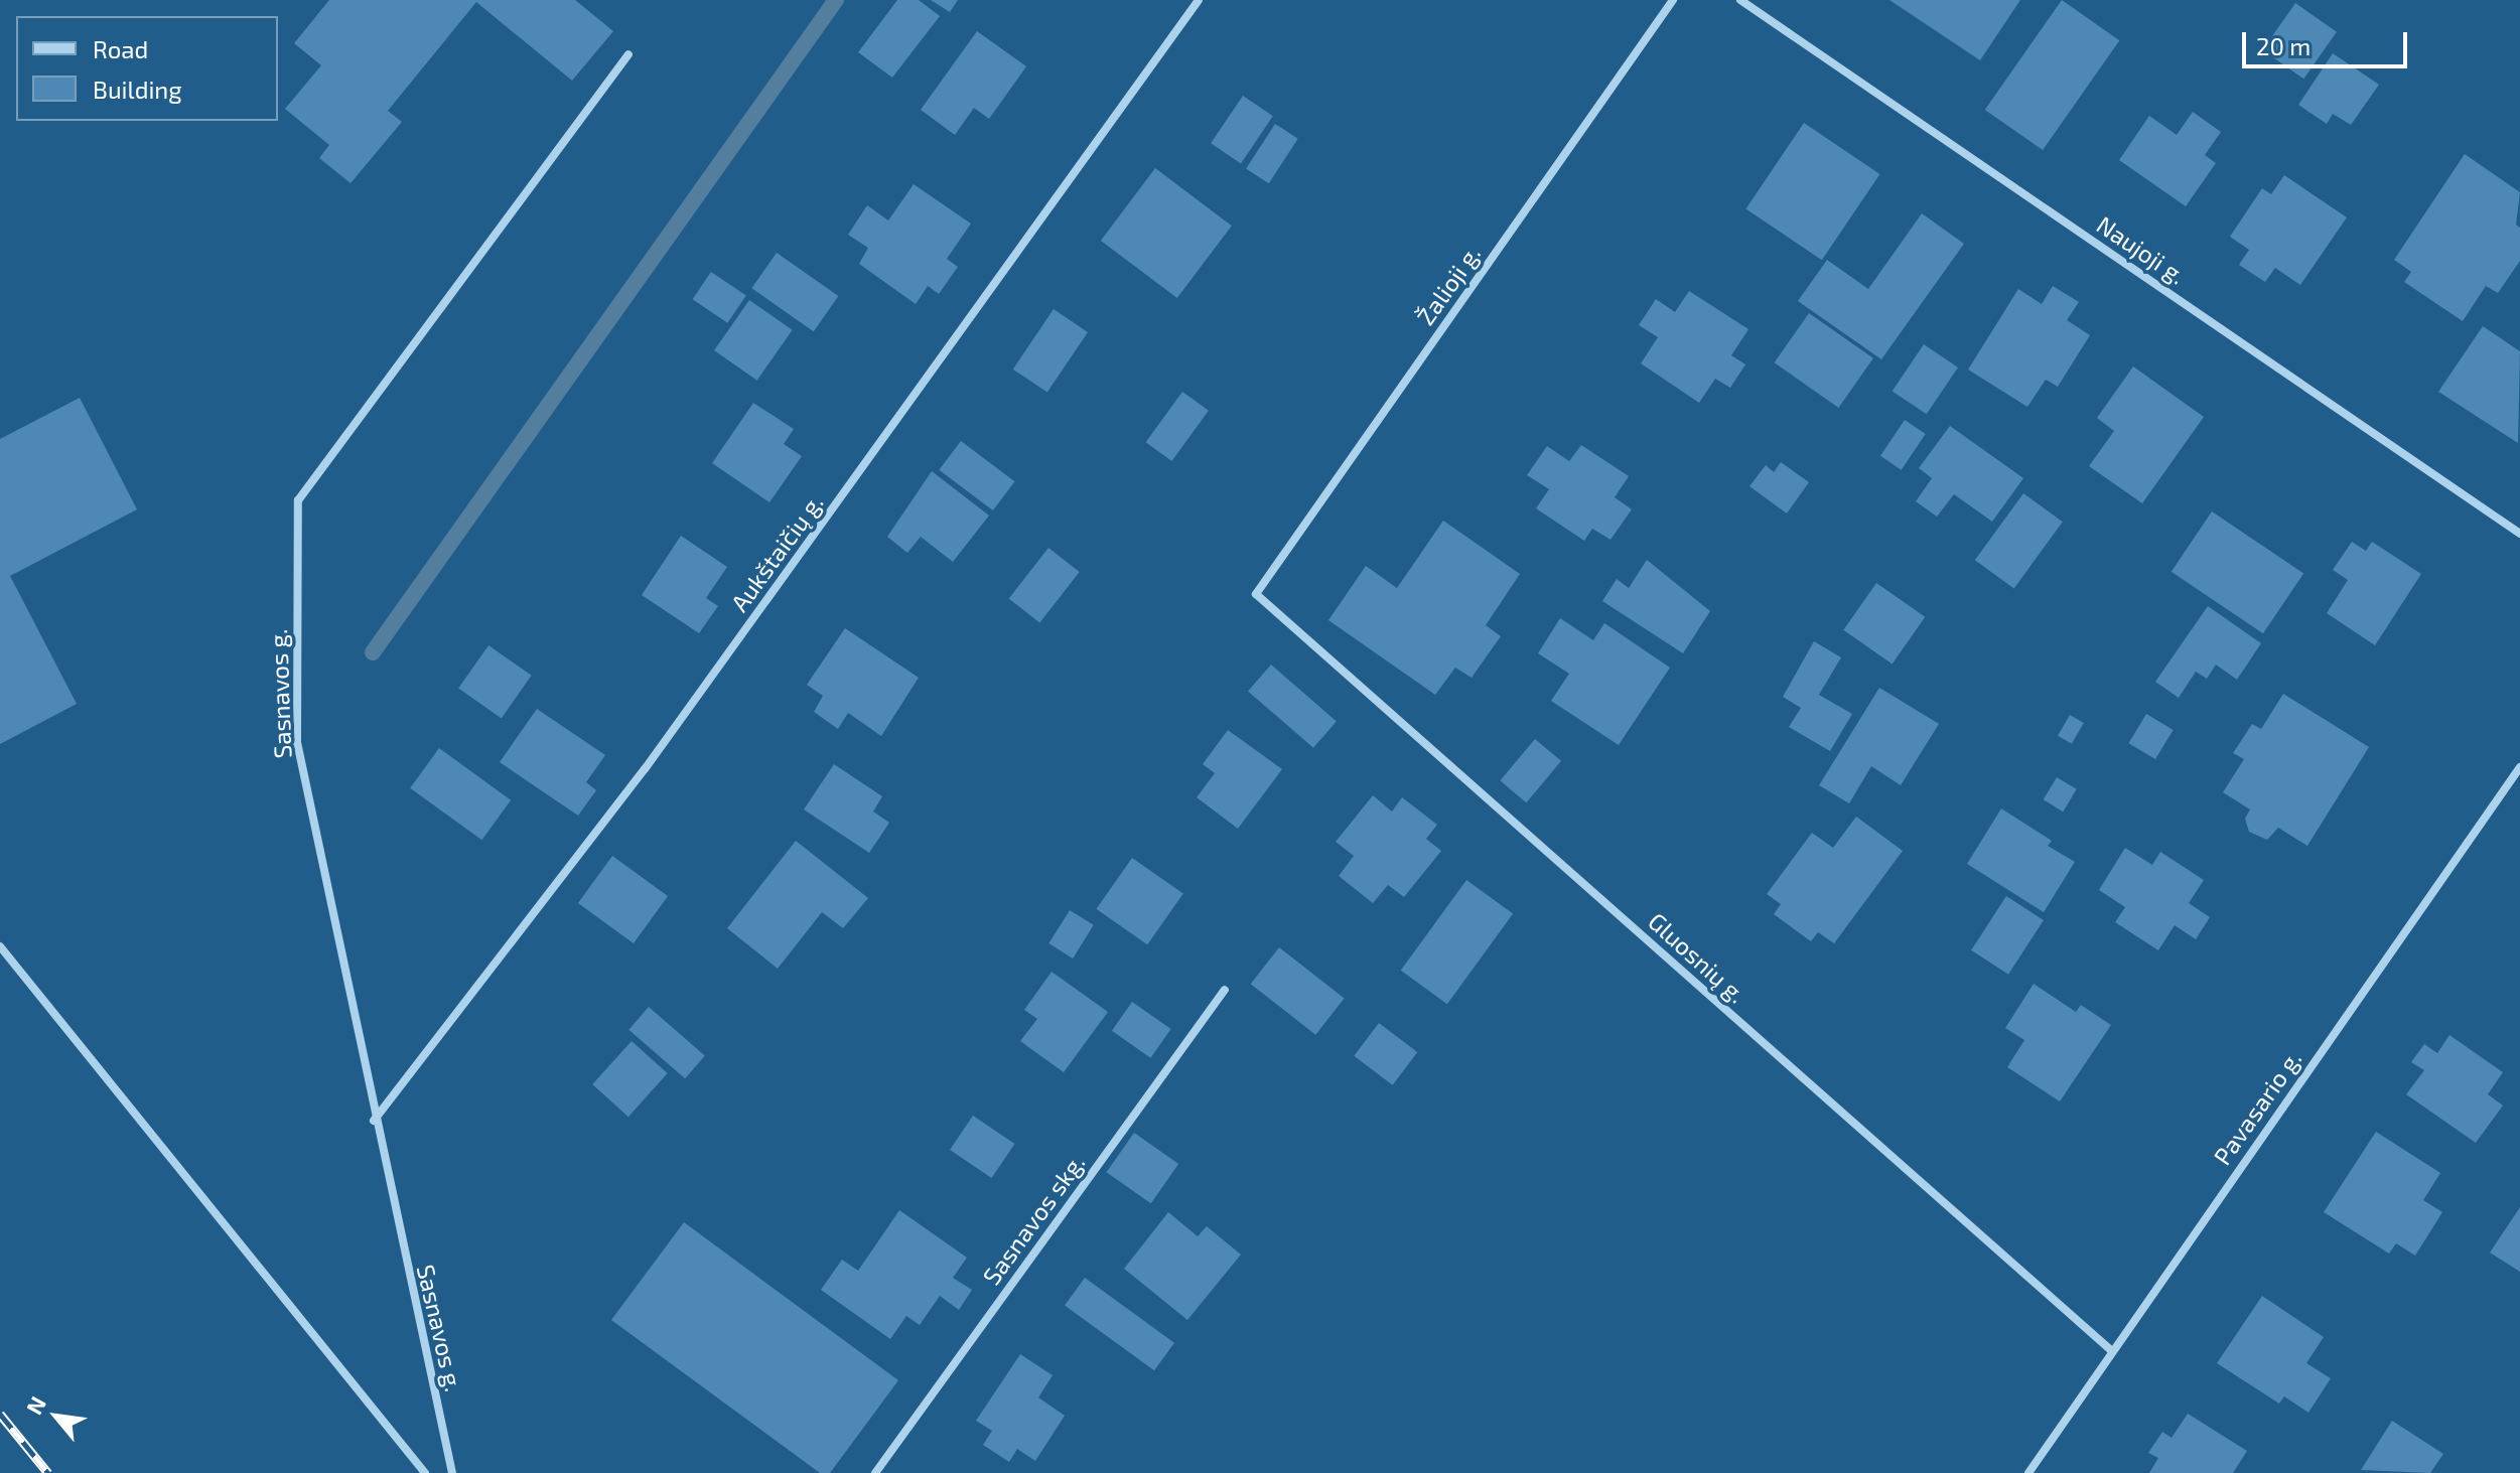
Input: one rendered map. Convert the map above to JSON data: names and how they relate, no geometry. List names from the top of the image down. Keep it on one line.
{"streets":{"street":["Naujoji g.","Žalioji g.","Aukštaičių g.","Sasnavos g.","Gluosnių g.","Pavasario g.","Sasnavos skg."]},"crossings":[["Žalioji g.","Gluosnių g."],["Aukštaičių g.","Sasnavos g."],["Gluosnių g.","Pavasario g."]],"legend":["Road","Building"],"scale_bar":"20 m","north":"top left"}
